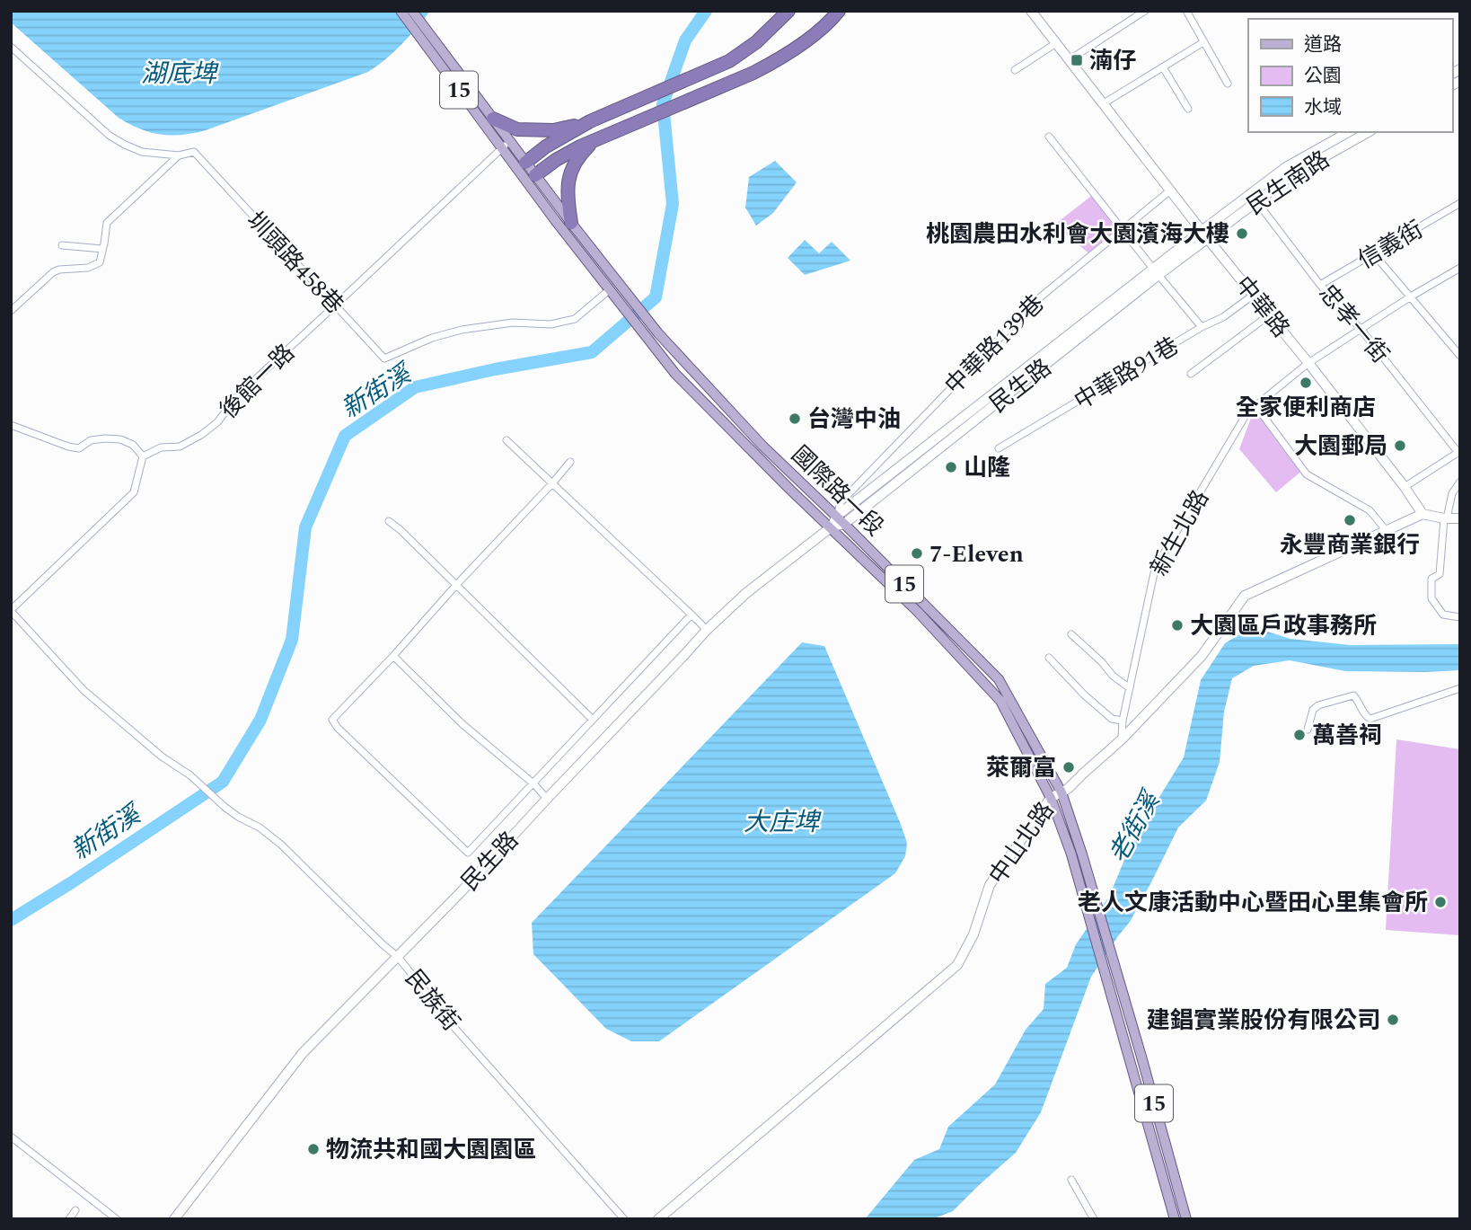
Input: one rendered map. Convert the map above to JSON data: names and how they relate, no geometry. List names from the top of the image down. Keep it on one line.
{"streets":{"main road":["15","國際路一段"],"street":["民生南路","信義街","圳頭路458巷","中華路","忠孝一街","中華路139巷","中華路91巷","後館一路","民生路","新生北路","中山北路","民族街"]},"crossings":[["15","圳頭路458巷"],["15","後館一路"],["15","國際路一段"],["民生南路","中華路"],["民生南路","忠孝一街"],["民生南路","民生路"],["信義街","忠孝一街"],["圳頭路458巷","後館一路"],["圳頭路458巷","國際路一段"],["中華路","中華路139巷"],["中華路","中華路91巷"],["中華路","民生路"],["中華路","新生北路"],["中華路","中山北路"],["忠孝一街","新生北路"],["中華路139巷","民生路"],["中華路139巷","國際路一段"],["民生路","國際路一段"],["民生路","民族街"],["國際路一段","中山北路"],["新生北路","中山北路"]],"water":["湖底埤","新街溪","大庄埤","老街溪"],"places":{"transit":["湳仔"],"other":["桃園農田水利會大園濱海大樓","全家便利商店","台灣中油","大園郵局","山隆","永豐商業銀行","7-Eleven","大園區戶政事務所","萬善祠","萊爾富","老人文康活動中心暨田心里集會所","建錩實業股份有限公司","物流共和國大園園區"]},"legend":["道路","公園","水域"]}
